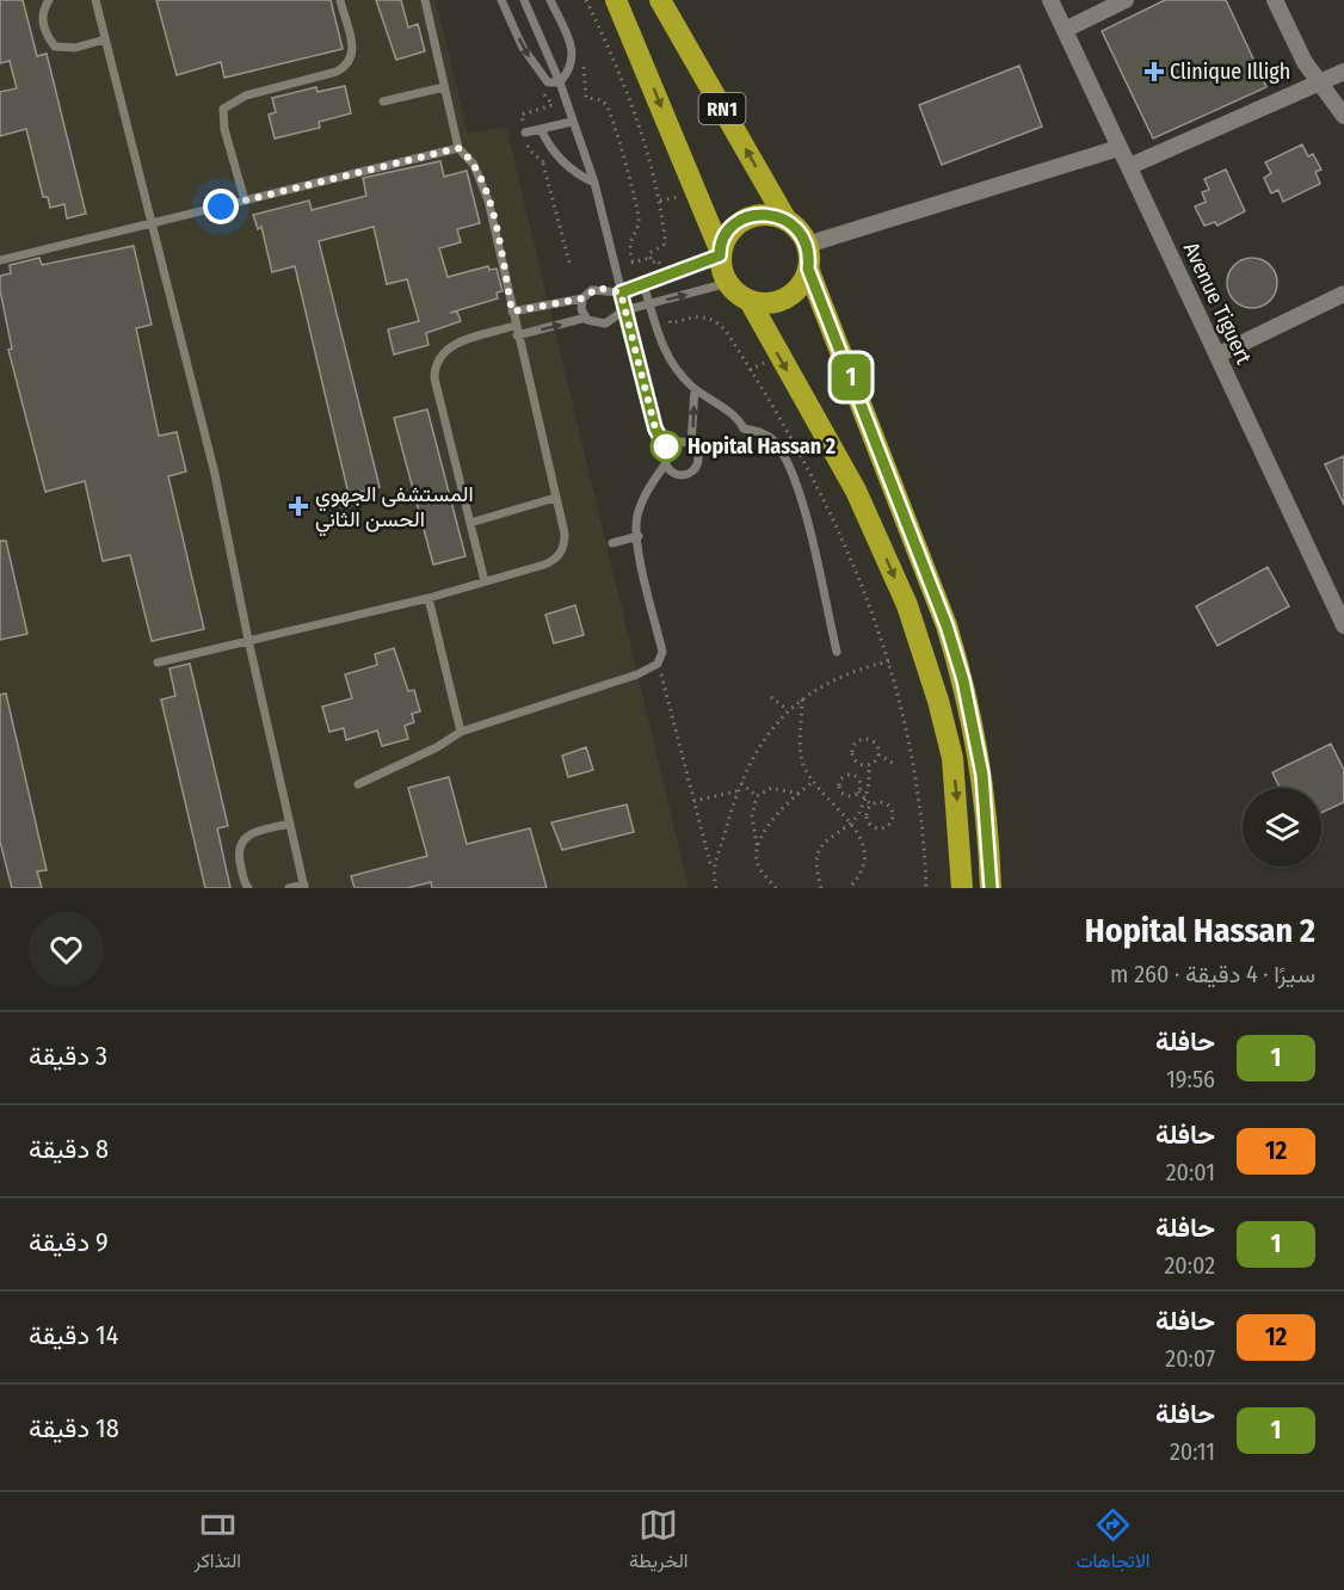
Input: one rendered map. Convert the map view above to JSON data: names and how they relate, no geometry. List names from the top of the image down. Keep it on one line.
{"streets":{"highway":["RN1"],"street":["Avenue Tiguert"]},"places":{"health":["Clinique Illigh","المستشفى الجهوي الحسن الثاني"],"other":["Hopital Hassan 2"]},"lines":["bus line 1"],"page":{"on_map":"1","heading":["Hopital Hassan 2","سيرًا · 4 دقيقة · 260 m"],"list":[{"mark":"1","name":"حافلة","note":"19:56","value":"3 دقيقة"},{"mark":"12","name":"حافلة","note":"20:01","value":"8 دقيقة"},{"mark":"1","name":"حافلة","note":"20:02","value":"9 دقيقة"},{"mark":"12","name":"حافلة","note":"20:07","value":"14 دقيقة"},{"mark":"1","name":"حافلة","note":"20:11","value":"18 دقيقة"}],"tabs":["الاتجاهات","الخريطة","التذاكر"]}}
